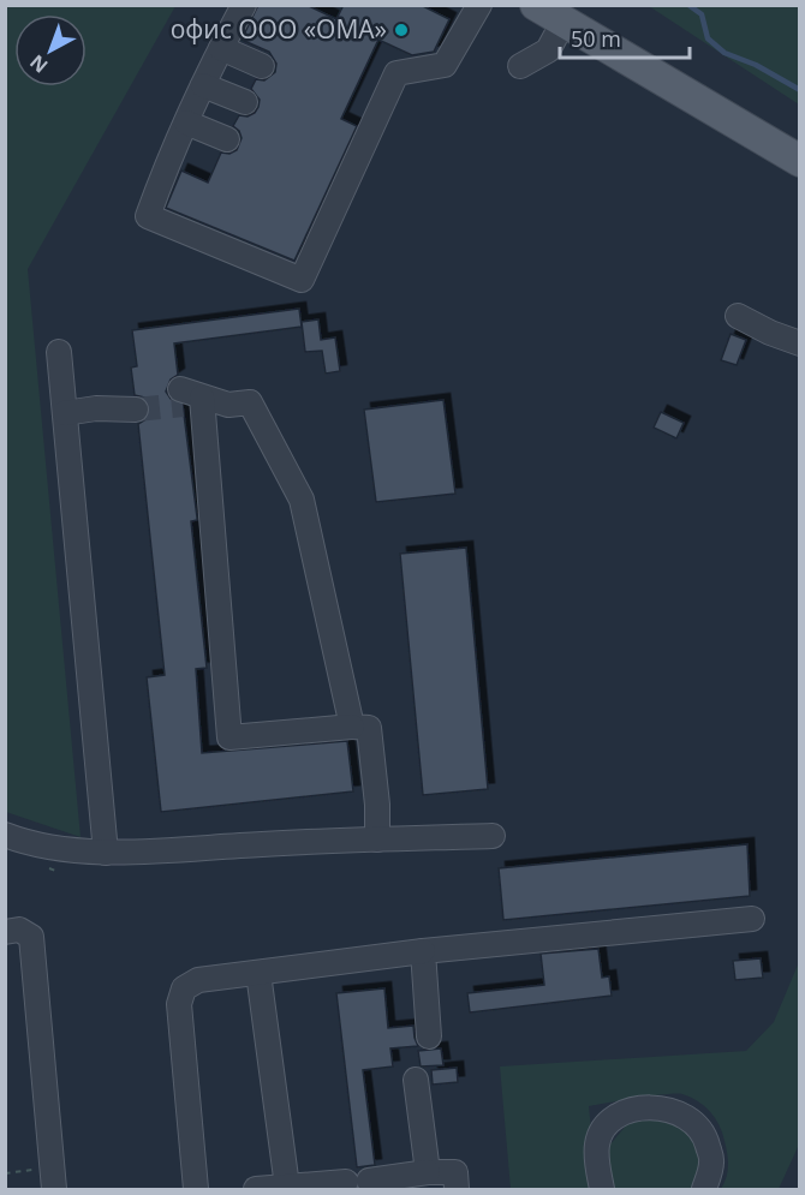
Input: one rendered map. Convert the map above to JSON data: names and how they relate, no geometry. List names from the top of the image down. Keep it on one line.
{"places":["офис ООО «ОМА»"],"scale_bar":"50 m","north":"bottom left"}
